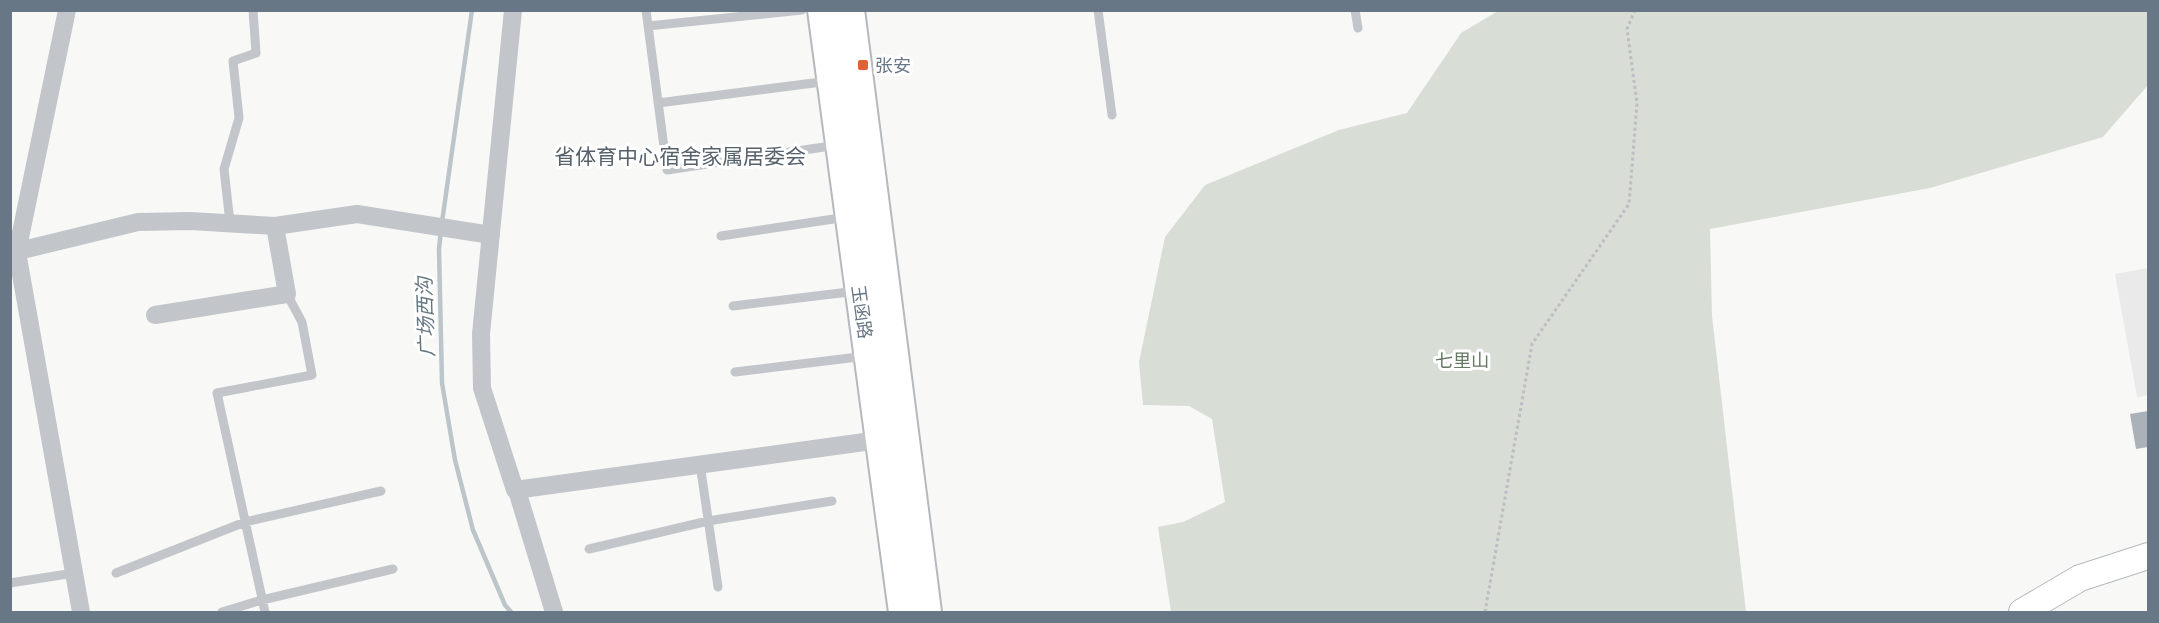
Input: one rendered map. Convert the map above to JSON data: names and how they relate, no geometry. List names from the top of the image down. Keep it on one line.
{"streets":{"main road":["玉函路"]},"districts":["省体育中心宿舍家属居委会"],"water":["广场西沟"],"parks":["七里山"],"places":{"transit":["张安"]}}
